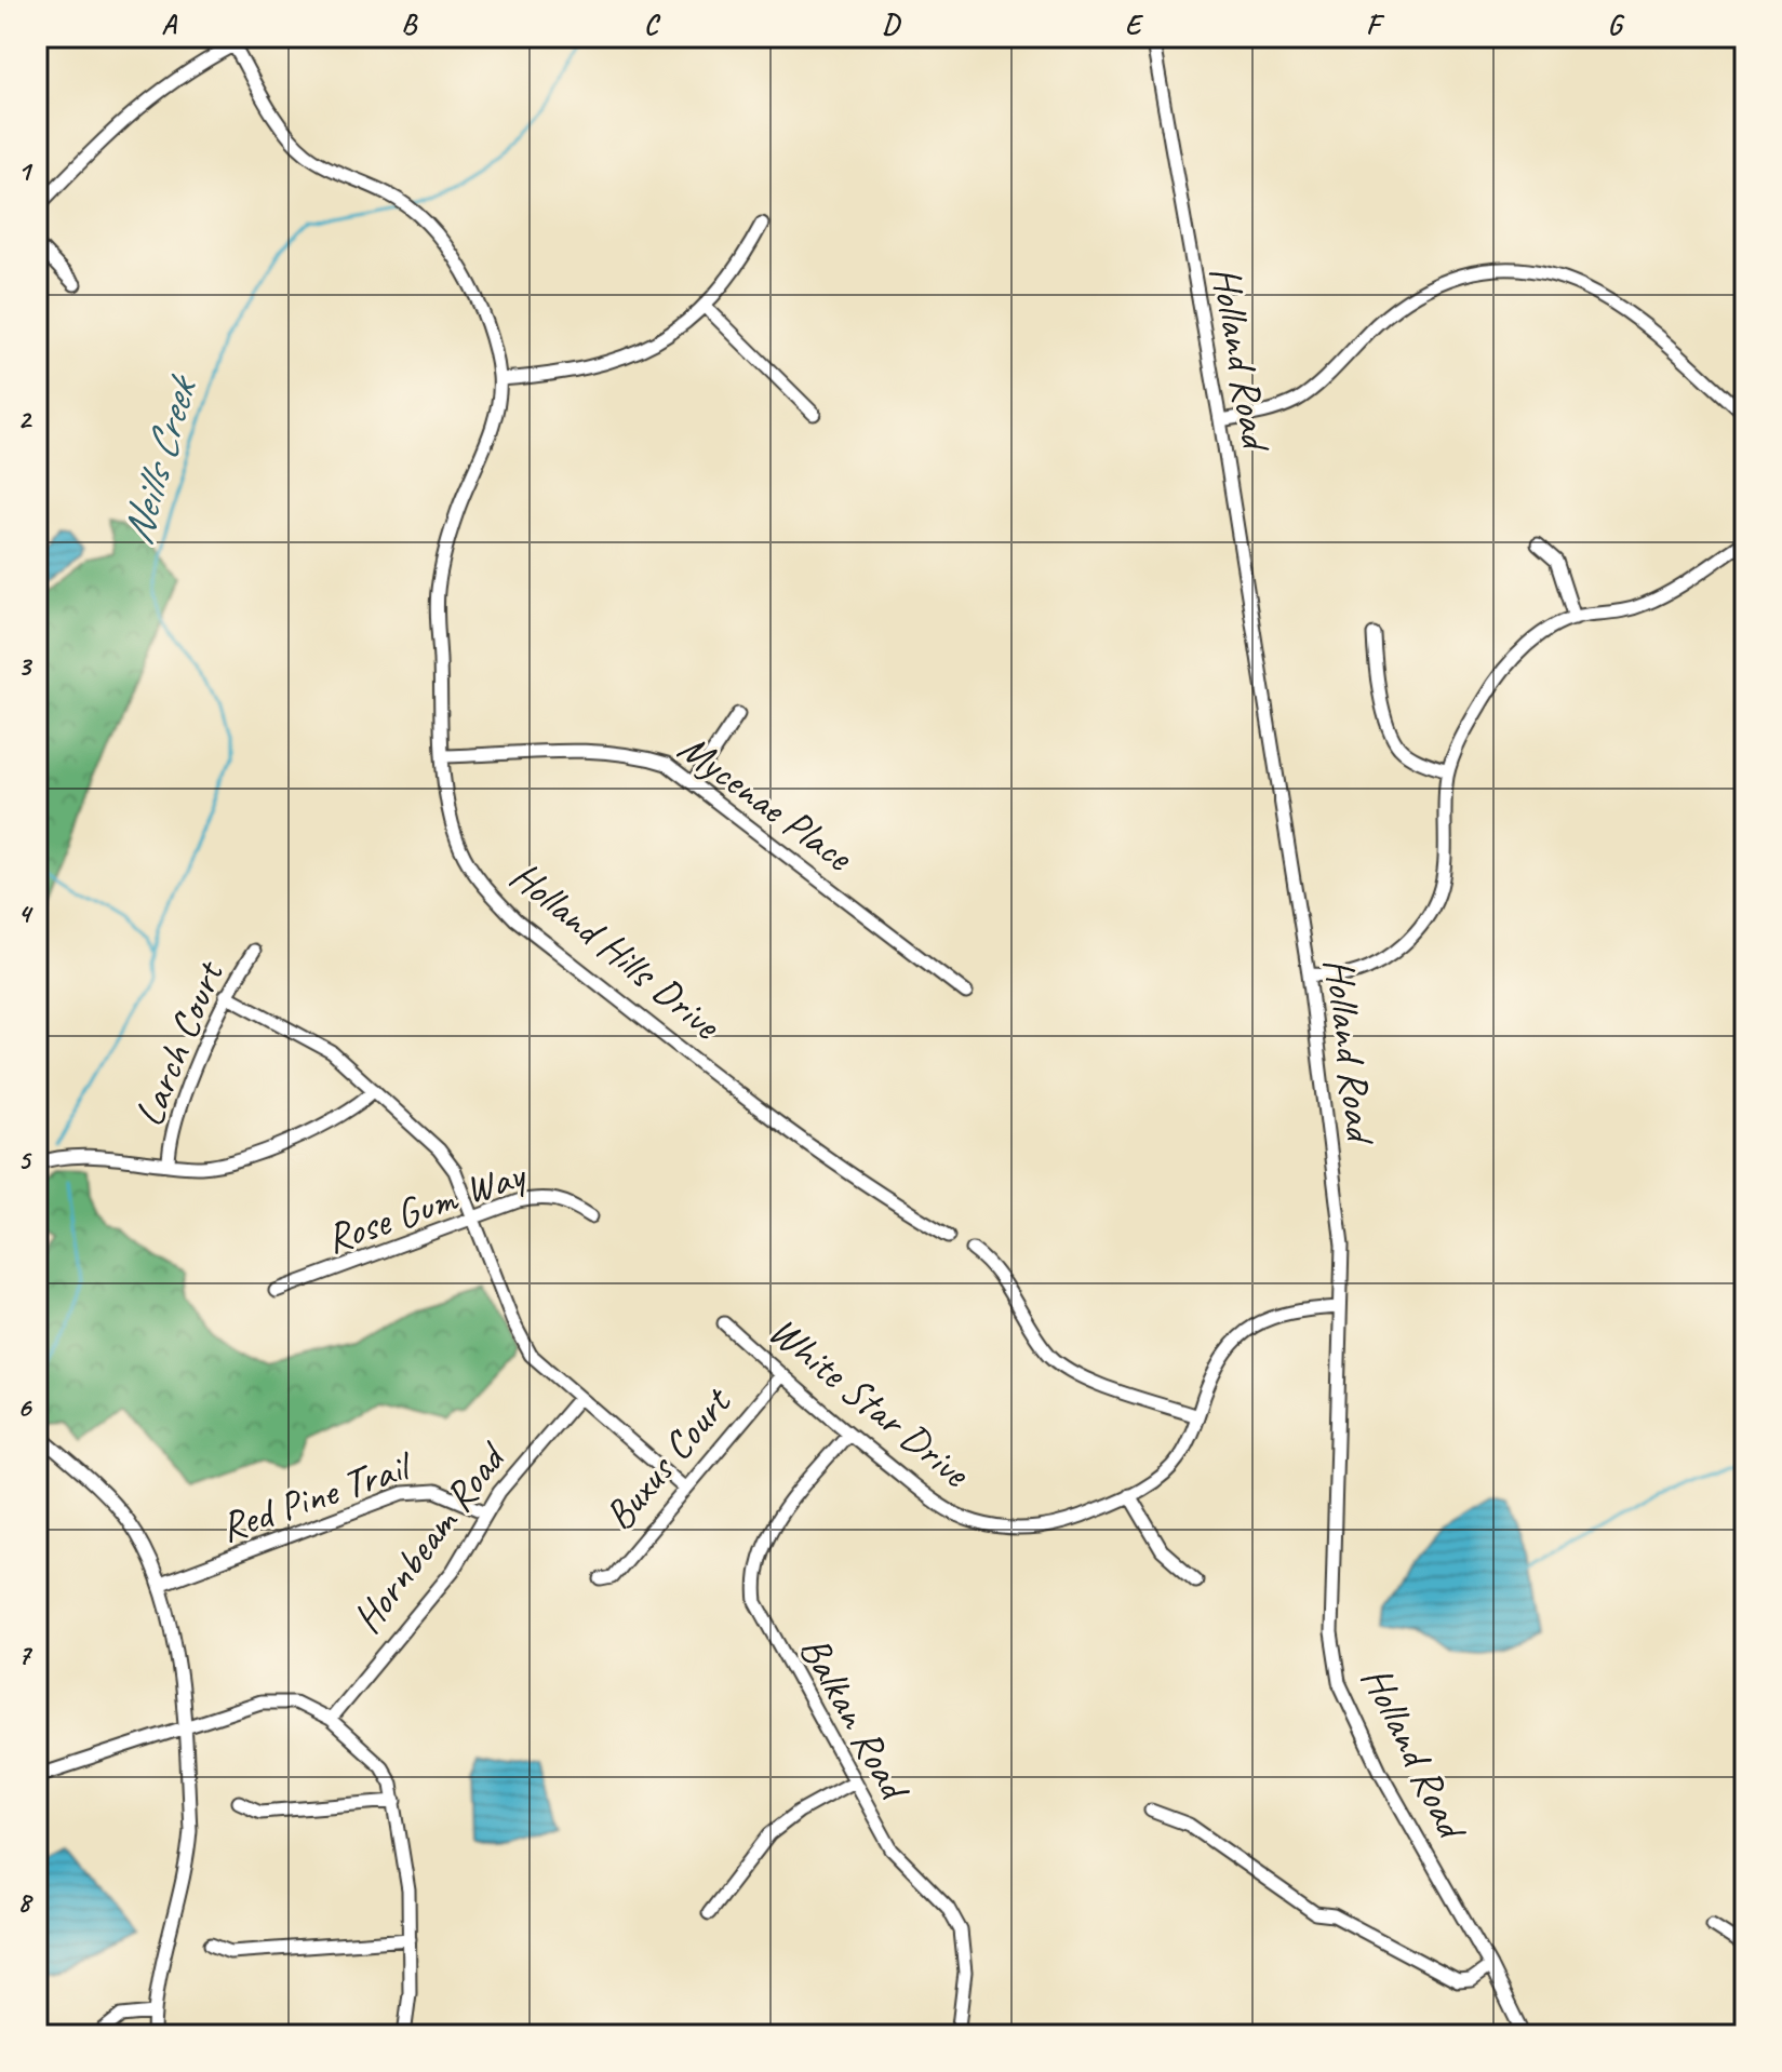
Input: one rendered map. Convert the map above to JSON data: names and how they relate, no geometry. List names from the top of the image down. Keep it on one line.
{"streets":{"street":["Holland Road","Mycenae Place","Holland Hills Drive","Larch Court","Rose Gum Way","White Star Drive","Buxus Court","Red Pine Trail","Hornbeam Road","Balkan Road"]},"crossings":[["Holland Road","White Star Drive"],["Mycenae Place","Holland Hills Drive"],["White Star Drive","Buxus Court"],["White Star Drive","Balkan Road"],["Red Pine Trail","Hornbeam Road"]],"water":["Neills Creek"],"grid":{"columns":["A","B","C","D","E","F","G"],"rows":["1","2","3","4","5","6","7","8"]}}
